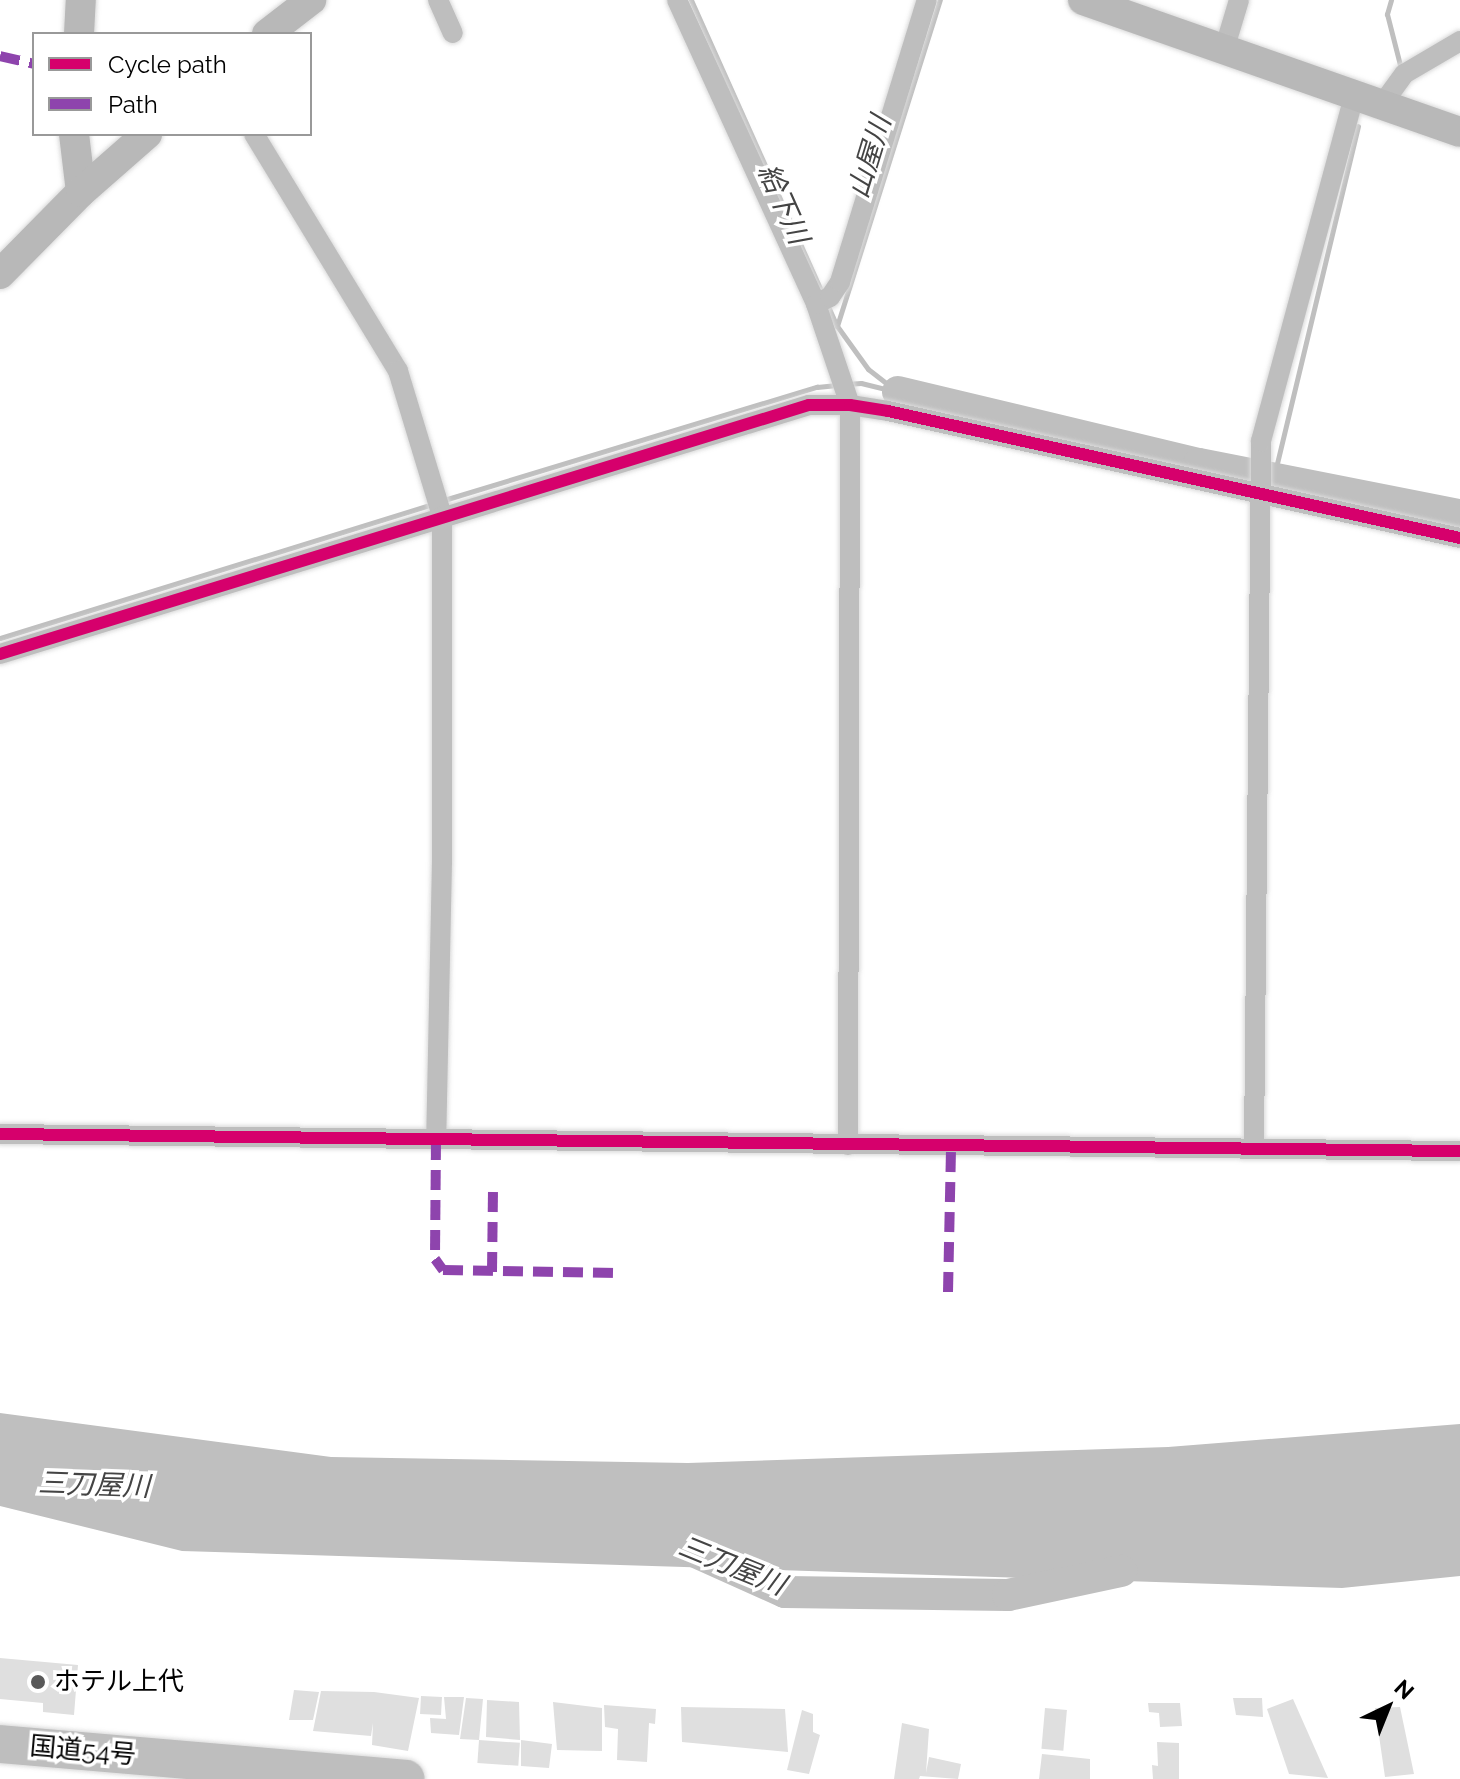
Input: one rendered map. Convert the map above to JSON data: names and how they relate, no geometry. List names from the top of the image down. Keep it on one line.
{"streets":{"highway":["国道54号"]},"water":["山屋川","給下川","三刀屋川"],"places":["ホテル上代"],"legend":["Cycle path","Path"],"north":"top right"}
